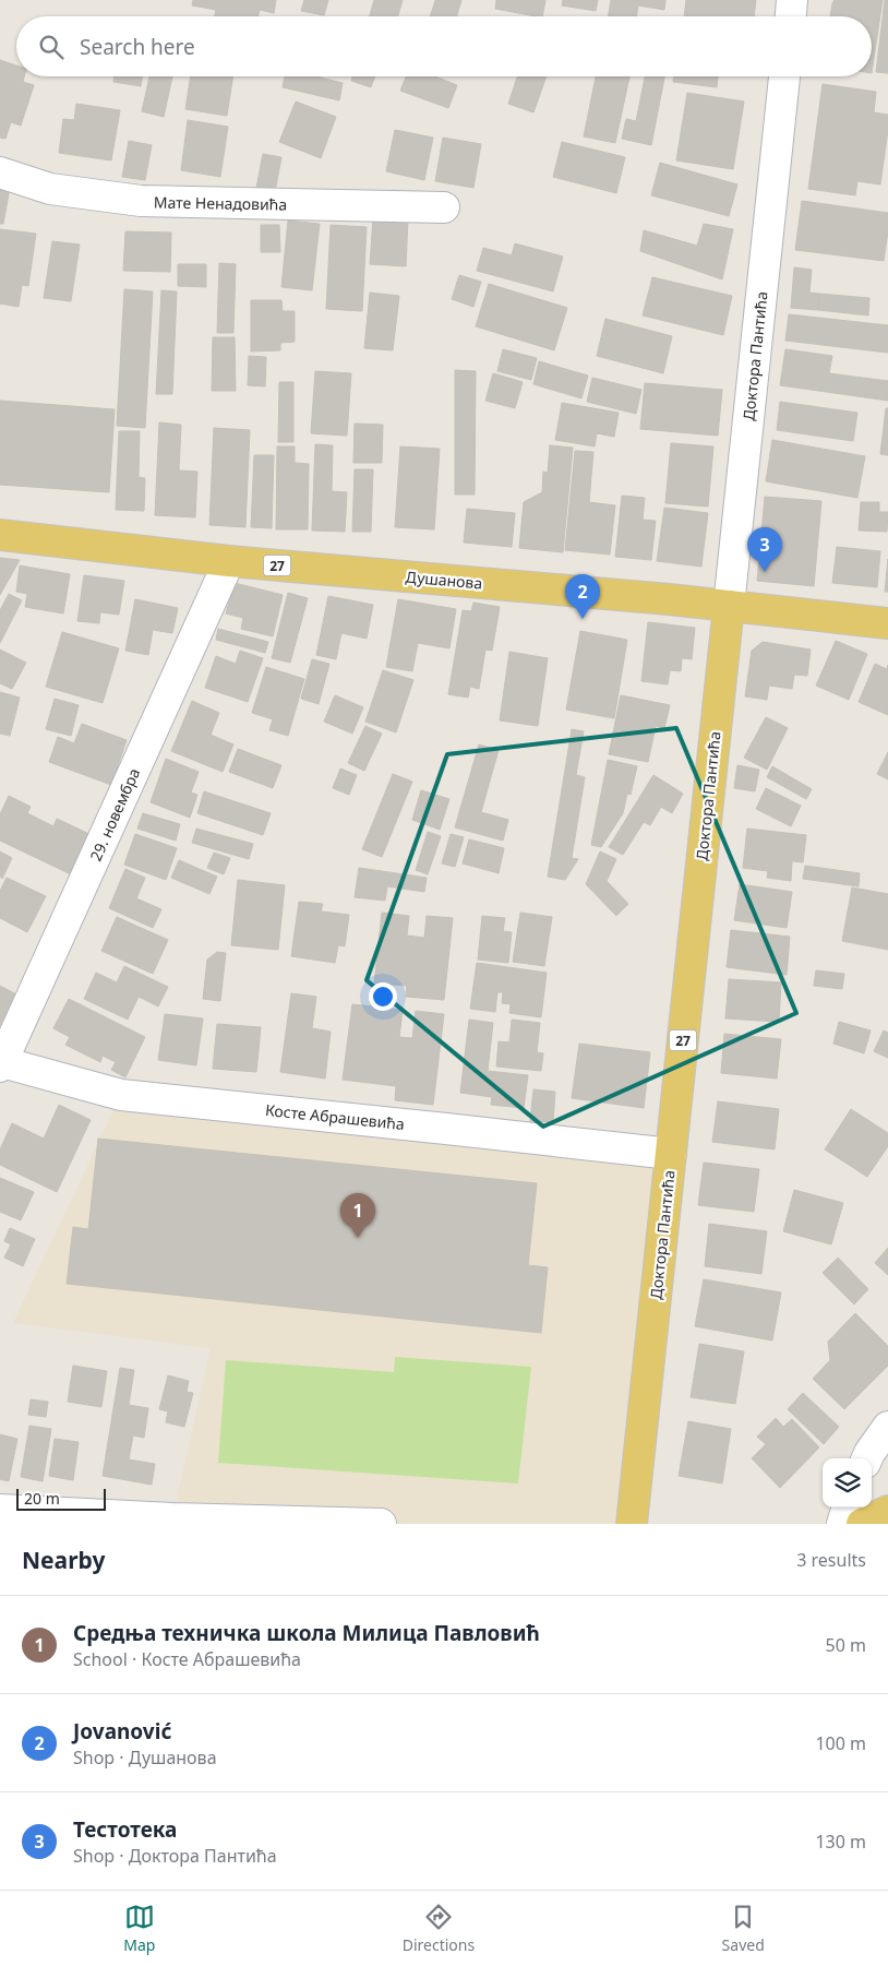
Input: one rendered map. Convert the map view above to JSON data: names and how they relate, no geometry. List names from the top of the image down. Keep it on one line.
{"streets":{"main road":["Доктора Пантића","27","Душанова"],"street":["Мате Ненадовића","29. новембра","Косте Абрашевића"]},"crossings":[["Доктора Пантића","Душанова"],["Доктора Пантића","Косте Абрашевића"],["Душанова","29. новембра"],["29. новембра","Косте Абрашевића"]],"scale_bar":"20 m","page":{"search":"Search here","pins":["3","2","1"],"scale":"20 m","heading":["Nearby","3 results"],"list":[{"mark":"1","name":"Средња техничка школа Милица Павловић","note":"School · Косте Абрашевића","value":"50 m"},{"mark":"2","name":"Jovanović","note":"Shop · Душанова","value":"100 m"},{"mark":"3","name":"Тестотека","note":"Shop · Доктора Пантића","value":"130 m"}],"nav":["Map","Directions","Saved"]}}
